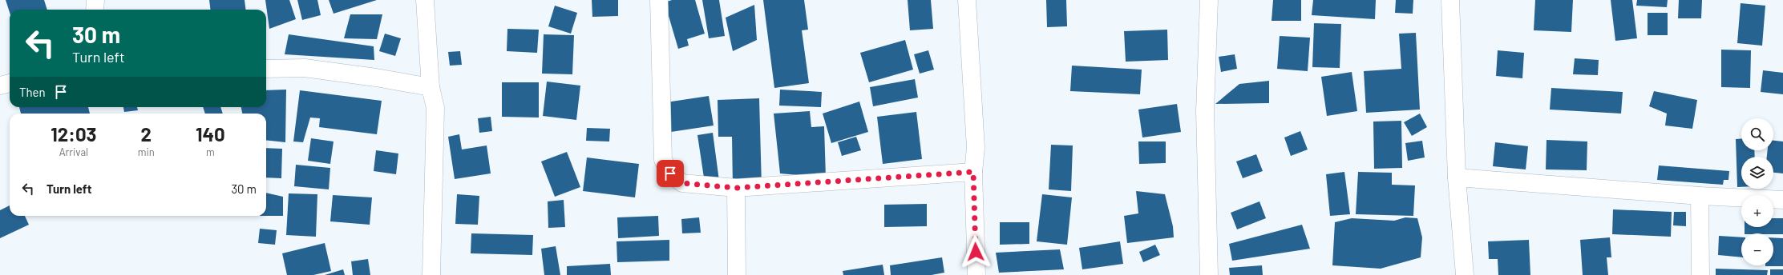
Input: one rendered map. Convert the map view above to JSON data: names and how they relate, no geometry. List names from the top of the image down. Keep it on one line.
{"page":{"turn":["30 m","Turn left"],"then":"Then","eta":["12:03","Arrival","2","min","140","m"],"map_buttons":["+","−"],"list":[{"name":"Turn left","value":"30 m"}]}}
